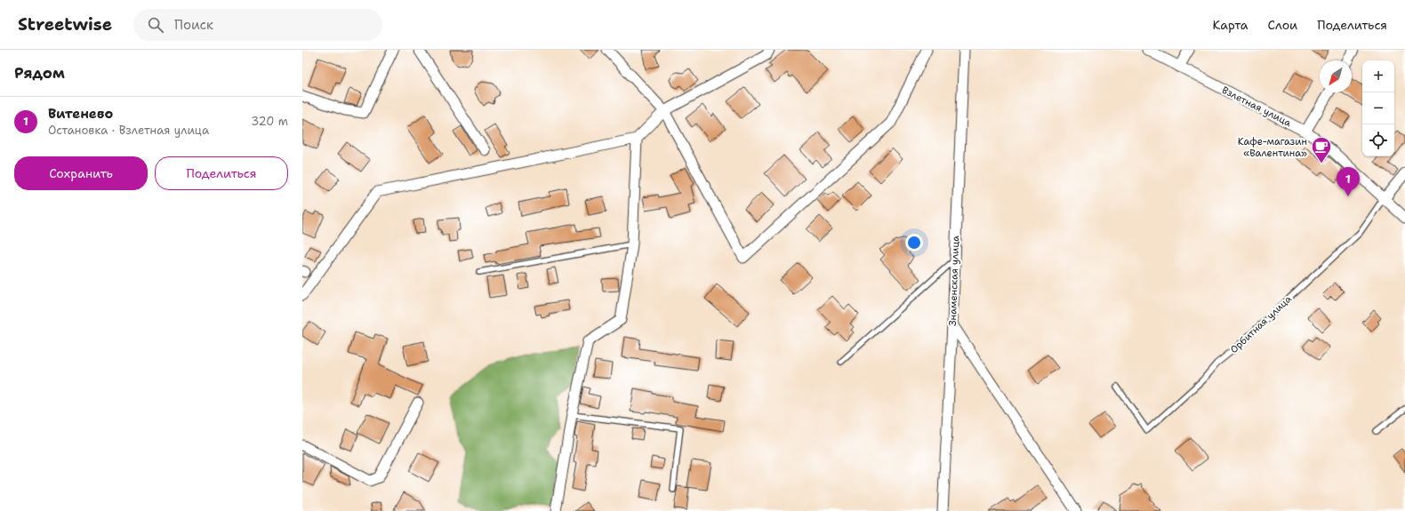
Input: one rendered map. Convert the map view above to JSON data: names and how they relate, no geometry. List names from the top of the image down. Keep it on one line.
{"streets":{"street":["Взлетная улица","Знаменская улица","Орбитная улица"]},"crossings":[["Взлетная улица","Орбитная улица"]],"places":{"cafe":["Кафе-магазин «Валентина»"]},"north":"bottom left","page":{"header":"Streetwise","search":"Поиск","nav":["Карта","Слои","Поделиться"],"heading":"Рядом","map_buttons":["+","−"],"list":[{"mark":"1","name":"Витенево","note":"Остановка · Взлетная улица","value":"320 m"}],"buttons":["Сохранить","Поделиться"],"pins":"1"}}
